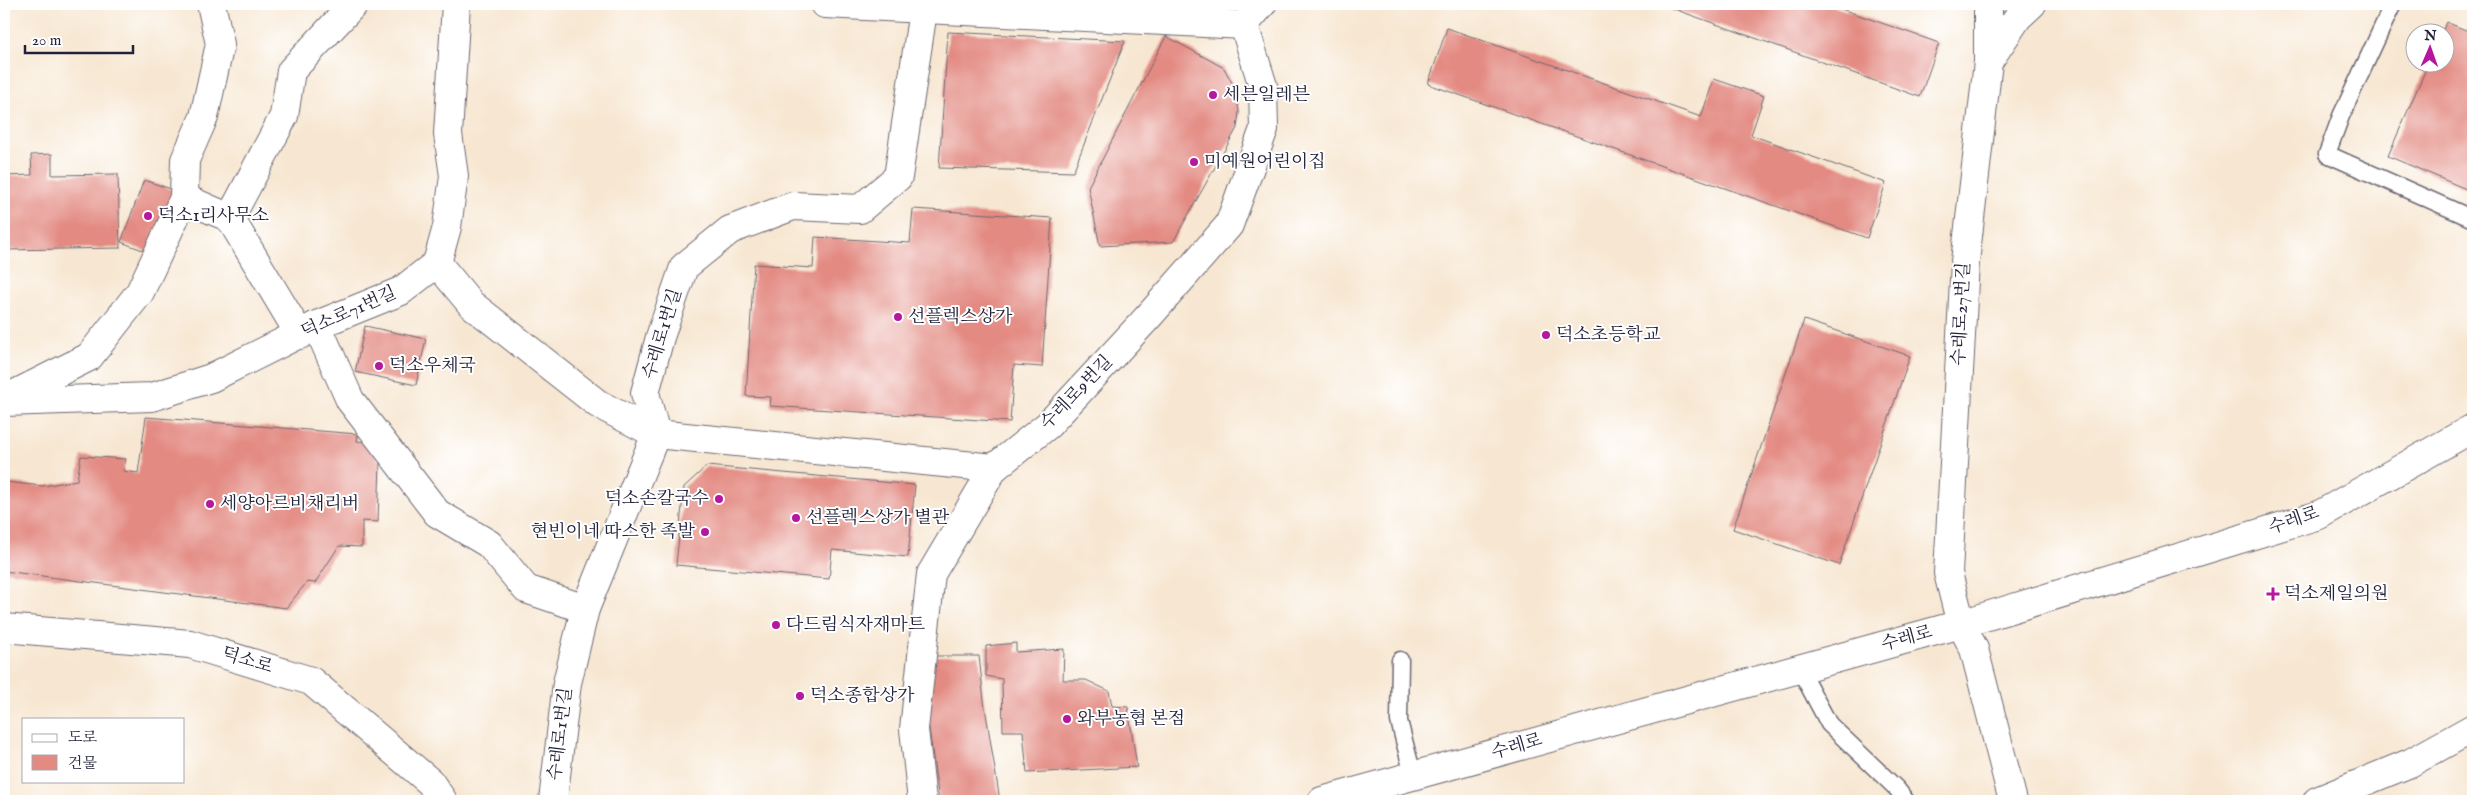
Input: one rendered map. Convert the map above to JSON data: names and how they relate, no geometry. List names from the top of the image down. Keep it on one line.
{"streets":{"street":["덕소로71번길","수레로27번길","수레로1번길","수레로9번길","수레로","덕소로"]},"crossings":[["수레로27번길","수레로"]],"places":{"other":["세븐일레븐","미예원어린이집","덕소1리사무소","선플렉스상가","덕소초등학교","덕소우체국","덕소손칼국수","세양아르비채리버","선플렉스상가 별관","현빈이네 따스한 족발","다드림식자재마트","덕소종합상가","와부농협 본점"],"health":["덕소제일의원"]},"legend":["도로","건물"],"scale_bar":"20 m","north":"top"}
